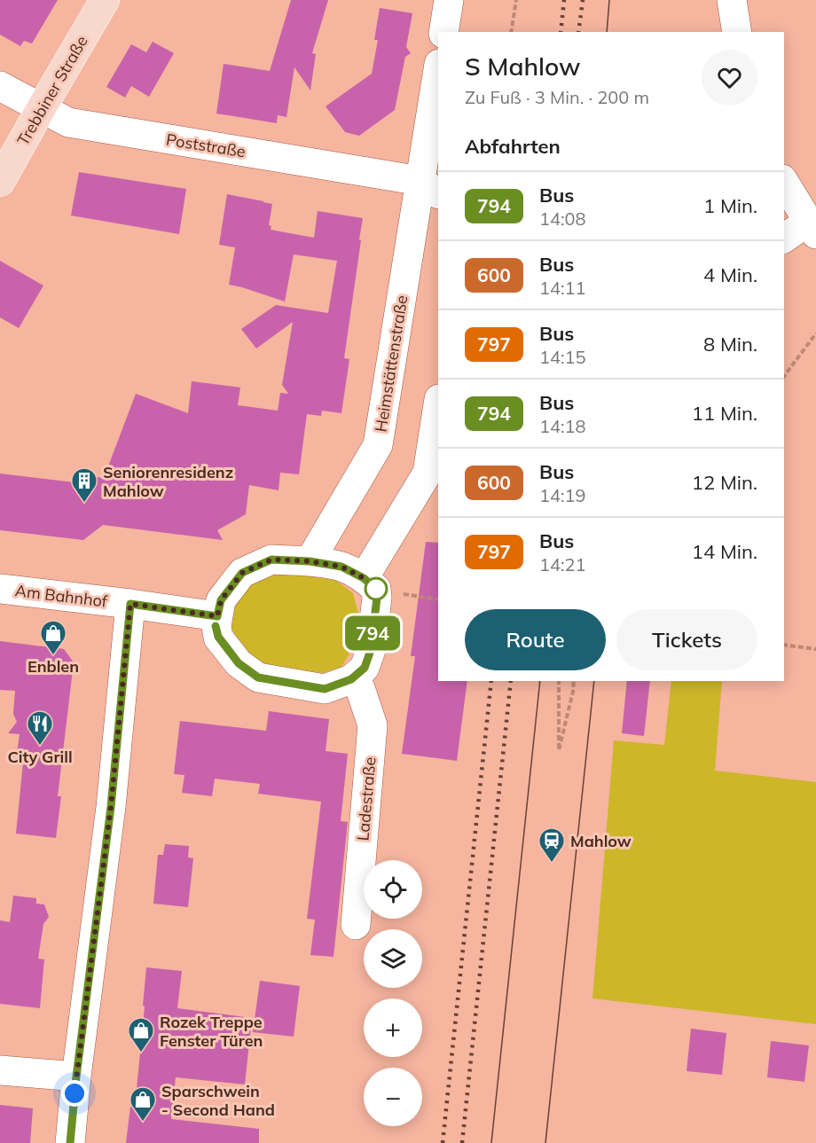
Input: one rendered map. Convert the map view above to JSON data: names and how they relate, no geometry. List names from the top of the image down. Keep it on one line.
{"streets":{"main road":["Trebbiner Straße"],"street":["Poststraße","Heimstättenstraße","Am Bahnhof","Ladestraße"]},"crossings":[["Trebbiner Straße","Poststraße"],["Poststraße","Heimstättenstraße"],["Heimstättenstraße","Am Bahnhof"],["Heimstättenstraße","Ladestraße"],["Am Bahnhof","Ladestraße"]],"places":{"building":["Seniorenresidenz Mahlow"],"shop":["Enblen","Rozek Treppe Fenster Türen","Sparschwein - Second Hand"],"restaurant":["City Grill"],"station":["Mahlow"]},"lines":["bus line 794"],"page":{"on_map":"794","heading":[["S Mahlow","Zu Fuß · 3 Min. · 200 m"],"Abfahrten"],"list":[{"mark":"794","name":"Bus","note":"14:08","value":"1 Min."},{"mark":"600","name":"Bus","note":"14:11","value":"4 Min."},{"mark":"797","name":"Bus","note":"14:15","value":"8 Min."},{"mark":"794","name":"Bus","note":"14:18","value":"11 Min."},{"mark":"600","name":"Bus","note":"14:19","value":"12 Min."},{"mark":"797","name":"Bus","note":"14:21","value":"14 Min."}],"buttons":["Route","Tickets"],"map_buttons":["+","−"]}}
